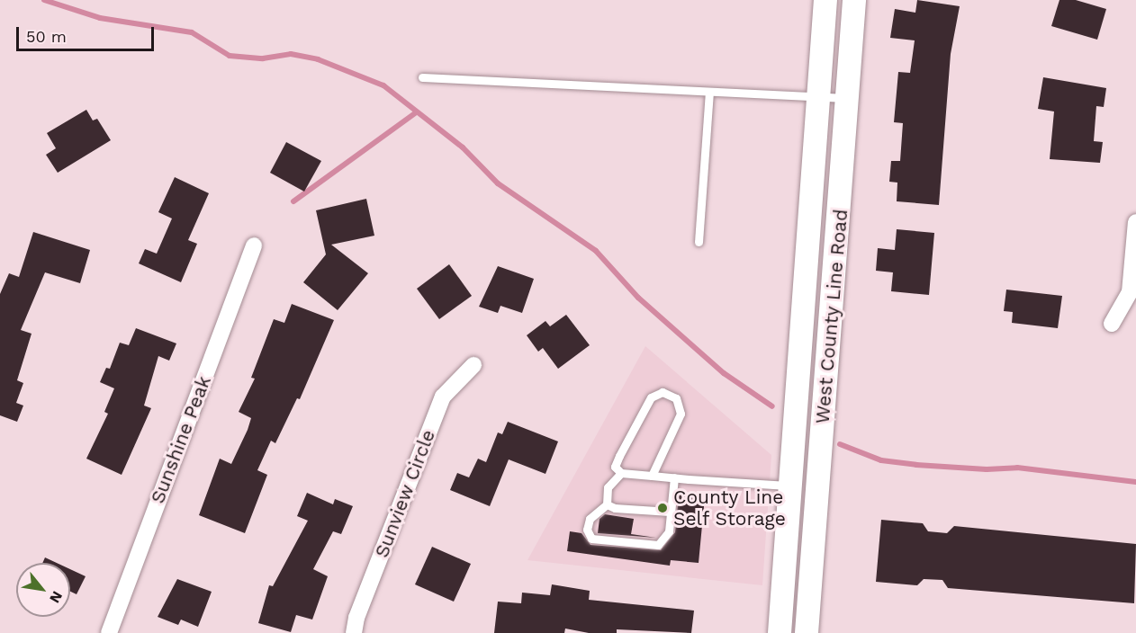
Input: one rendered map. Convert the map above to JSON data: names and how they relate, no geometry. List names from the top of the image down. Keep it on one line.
{"streets":{"main road":["West County Line Road"],"street":["Sunshine Peak","Sunview Circle"]},"places":["County Line Self Storage"],"scale_bar":"50 m","north":"bottom right"}
